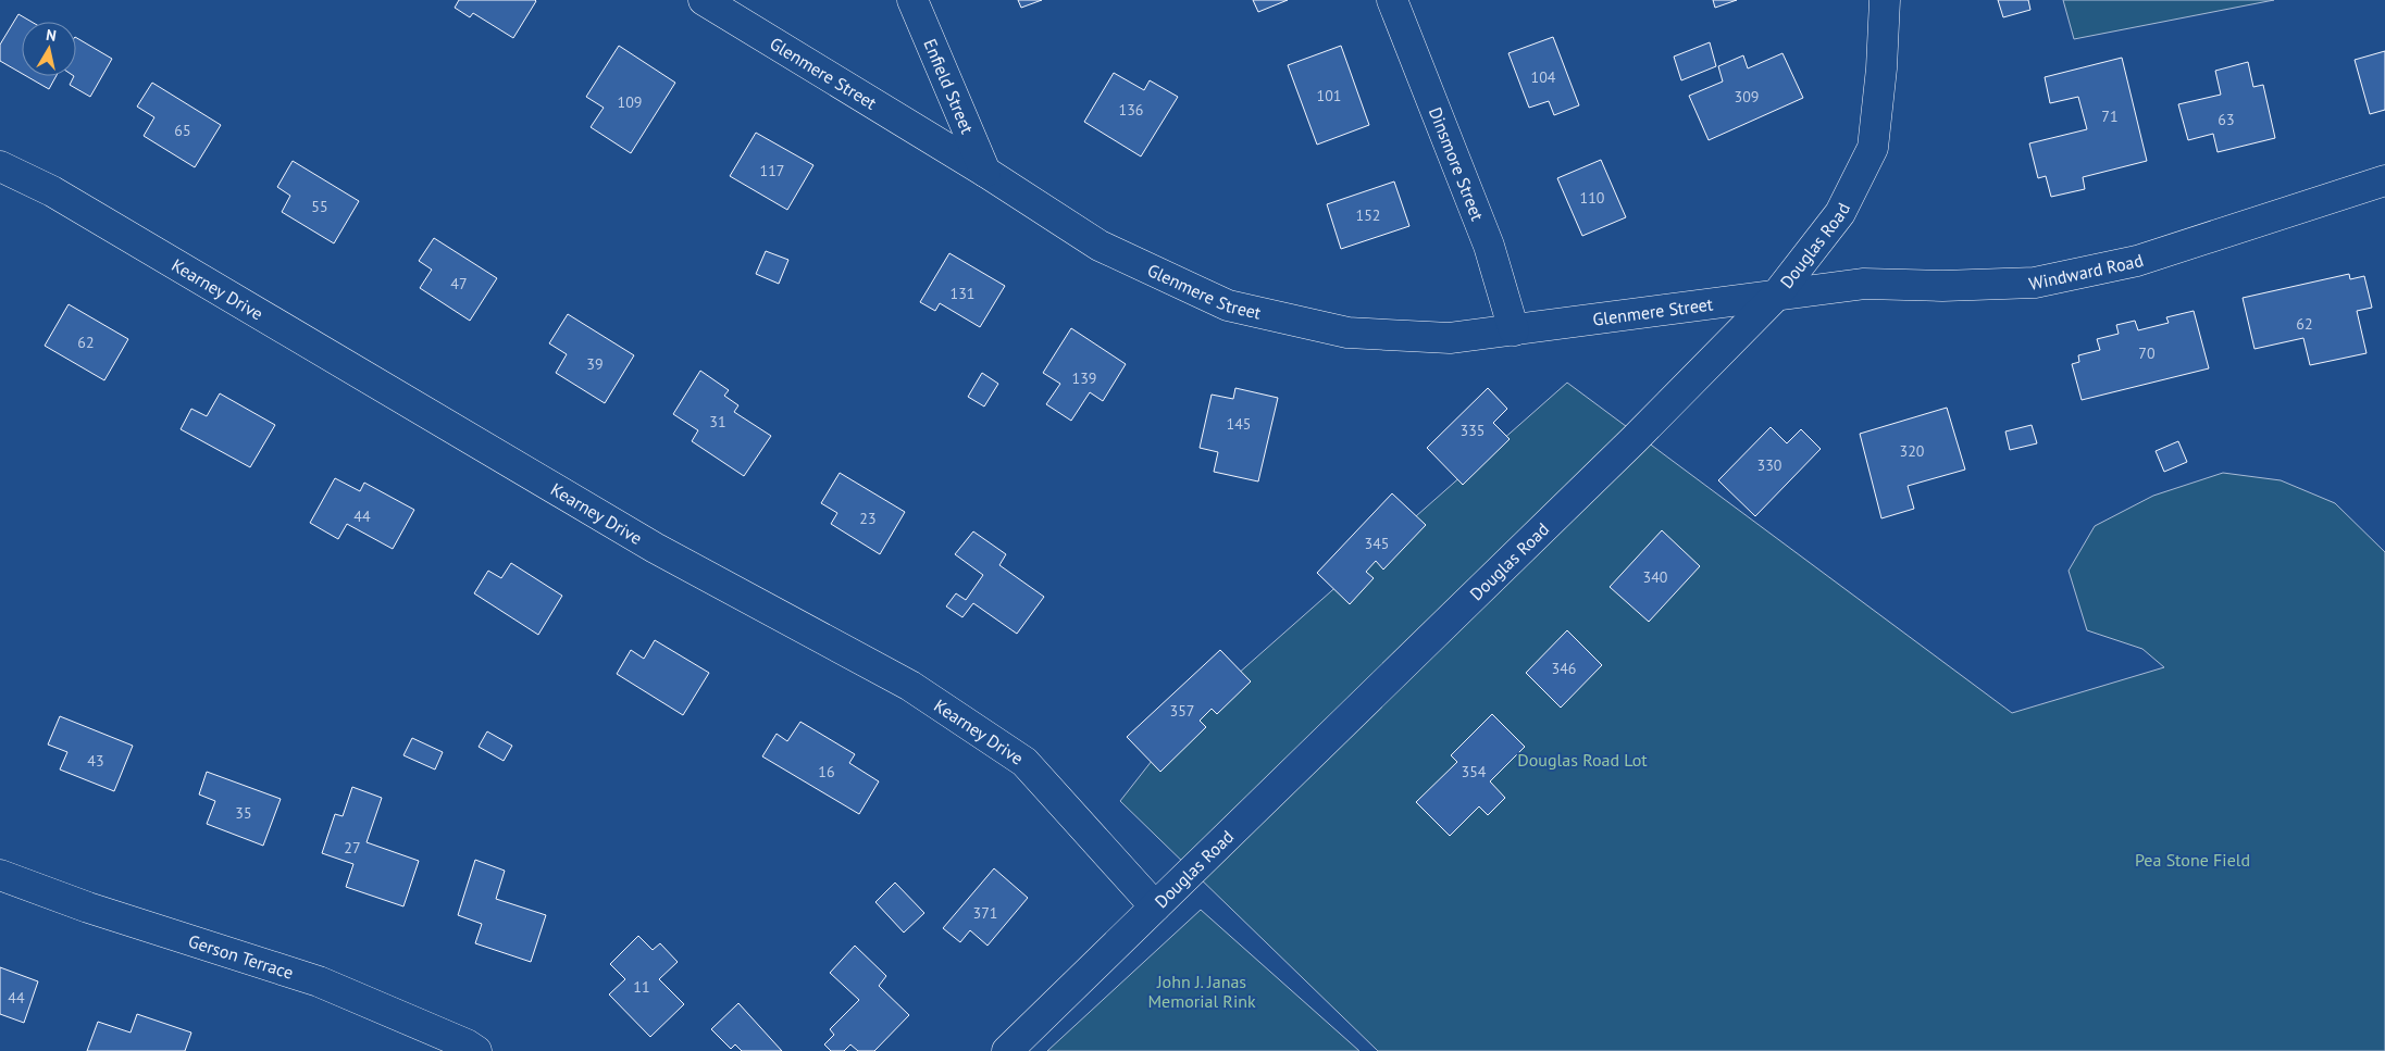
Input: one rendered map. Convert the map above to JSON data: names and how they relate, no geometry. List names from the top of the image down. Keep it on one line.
{"streets":{"street":["Glenmere Street","Enfield Street","Dinsmore Street","Douglas Road","Windward Road","Kearney Drive","Gerson Terrace"]},"crossings":[["Glenmere Street","Enfield Street"],["Glenmere Street","Dinsmore Street"],["Glenmere Street","Douglas Road"],["Glenmere Street","Windward Road"],["Douglas Road","Windward Road"],["Douglas Road","Kearney Drive"]],"parks":["Douglas Road Lot","Pea Stone Field","John J. Janas Memorial Rink"],"house_numbers":["104","101","309","109","136","71","63","65","117","110","55","152","47","131","62","62","70","39","139","31","145","335","320","330","44","23","345","340","346","357","43","16","354","35","27","371","11","44"],"north":"top"}
